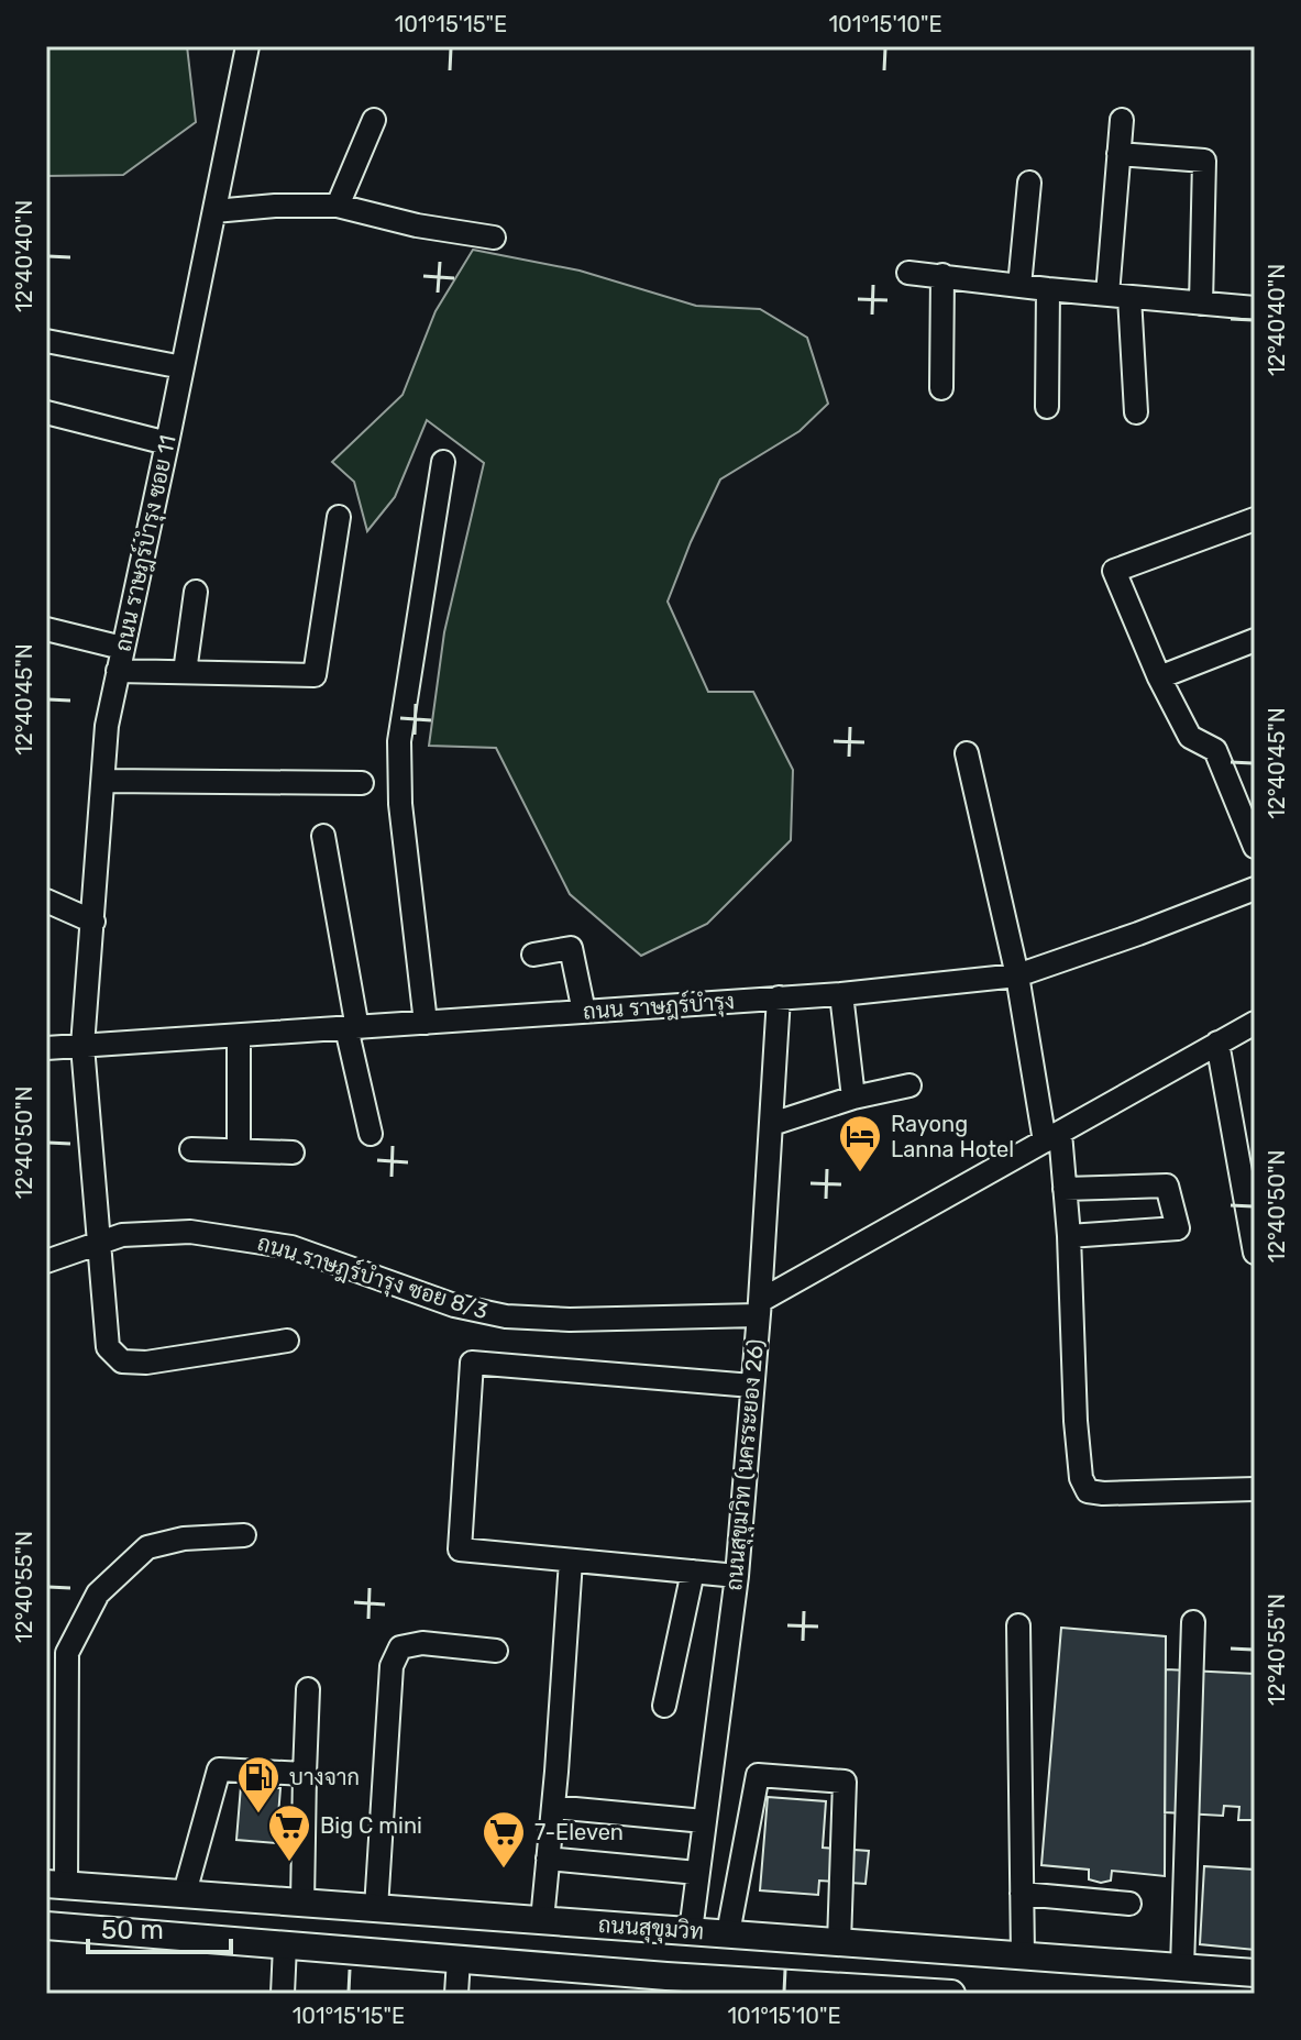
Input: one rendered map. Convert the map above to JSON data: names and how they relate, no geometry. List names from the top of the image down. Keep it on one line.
{"streets":{"main road":["ถนนสุขุมวิท"],"street":["ถนน ราษฎร์บำรุง ซอย 11","ถนน ราษฎร์บำรุง","ถนน ราษฎร์บำรุง ซอย 8/3","ถนนสุขุมวิท (นครระยอง 26)"]},"crossings":[["ถนน ราษฎร์บำรุง ซอย 11","ถนน ราษฎร์บำรุง"],["ถนน ราษฎร์บำรุง ซอย 11","ถนน ราษฎร์บำรุง ซอย 8/3"],["ถนน ราษฎร์บำรุง","ถนนสุขุมวิท (นครระยอง 26)"],["ถนน ราษฎร์บำรุง ซอย 8/3","ถนนสุขุมวิท (นครระยอง 26)"],["ถนนสุขุมวิท (นครระยอง 26)","ถนนสุขุมวิท"]],"places":{"hotel":["Rayong Lanna Hotel"],"fuel station":["บางจาก"],"supermarket":["Big C mini","7-Eleven"]},"scale_bar":"50 m","coordinates":["101°15'15\"E","101°15'10\"E","12°40'40\"N","12°40'45\"N","12°40'50\"N","12°40'55\"N"]}
